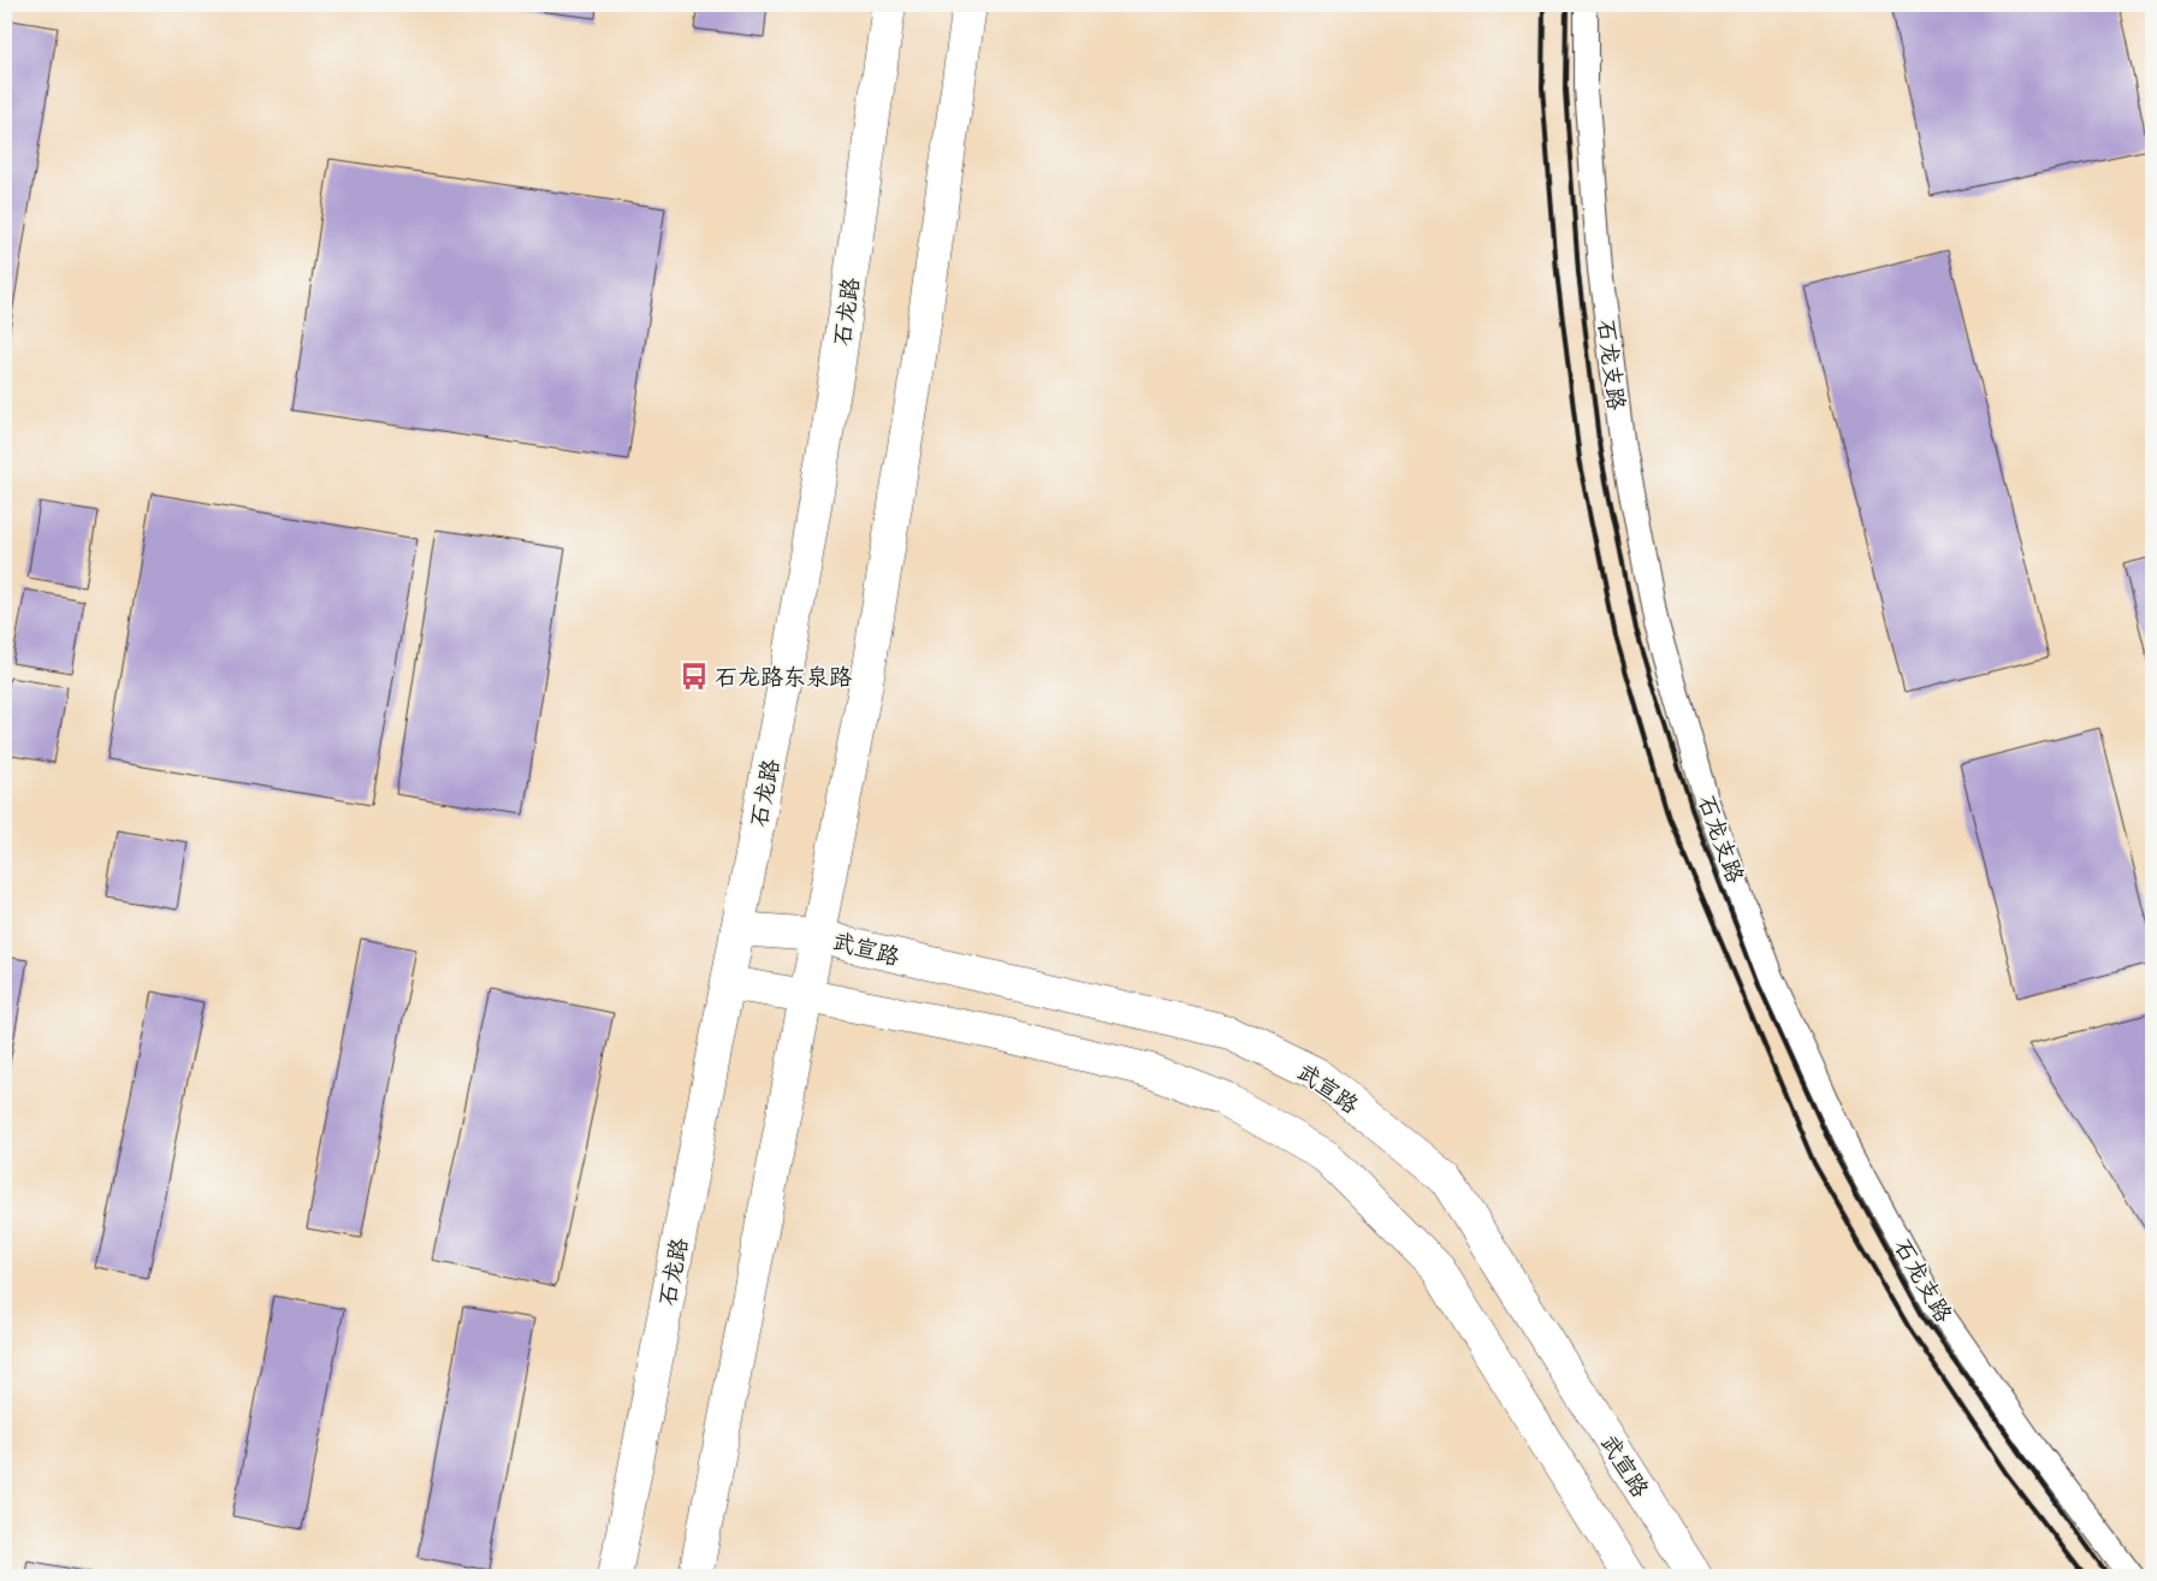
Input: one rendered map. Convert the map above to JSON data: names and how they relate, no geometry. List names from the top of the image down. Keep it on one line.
{"streets":{"main road":["石龙路","武宣路"],"lane":["石龙支路"]},"crossings":[["石龙路","武宣路"]],"places":{"bus stop":["石龙路东泉路"]}}
